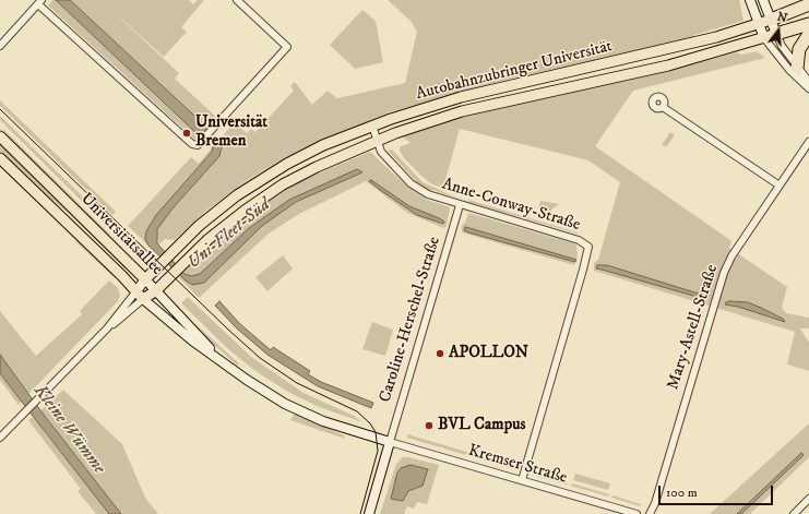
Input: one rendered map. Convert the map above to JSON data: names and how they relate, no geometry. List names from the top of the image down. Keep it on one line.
{"streets":{"main road":["Autobahnzubringer Universität","Universitätsallee"],"street":["Anne-Conway-Straße","Caroline-Herschel-Straße","Mary-Astell-Straße","Kremser Straße"]},"crossings":[["Autobahnzubringer Universität","Anne-Conway-Straße"],["Autobahnzubringer Universität","Universitätsallee"],["Anne-Conway-Straße","Caroline-Herschel-Straße"],["Anne-Conway-Straße","Kremser Straße"],["Universitätsallee","Caroline-Herschel-Straße"],["Universitätsallee","Kremser Straße"],["Caroline-Herschel-Straße","Kremser Straße"]],"water":["Uni-Fleet-Süd","Kleine Wümme"],"places":["Universität Bremen","APOLLON","BVL Campus"],"scale_bar":"100 m","north":"top"}
